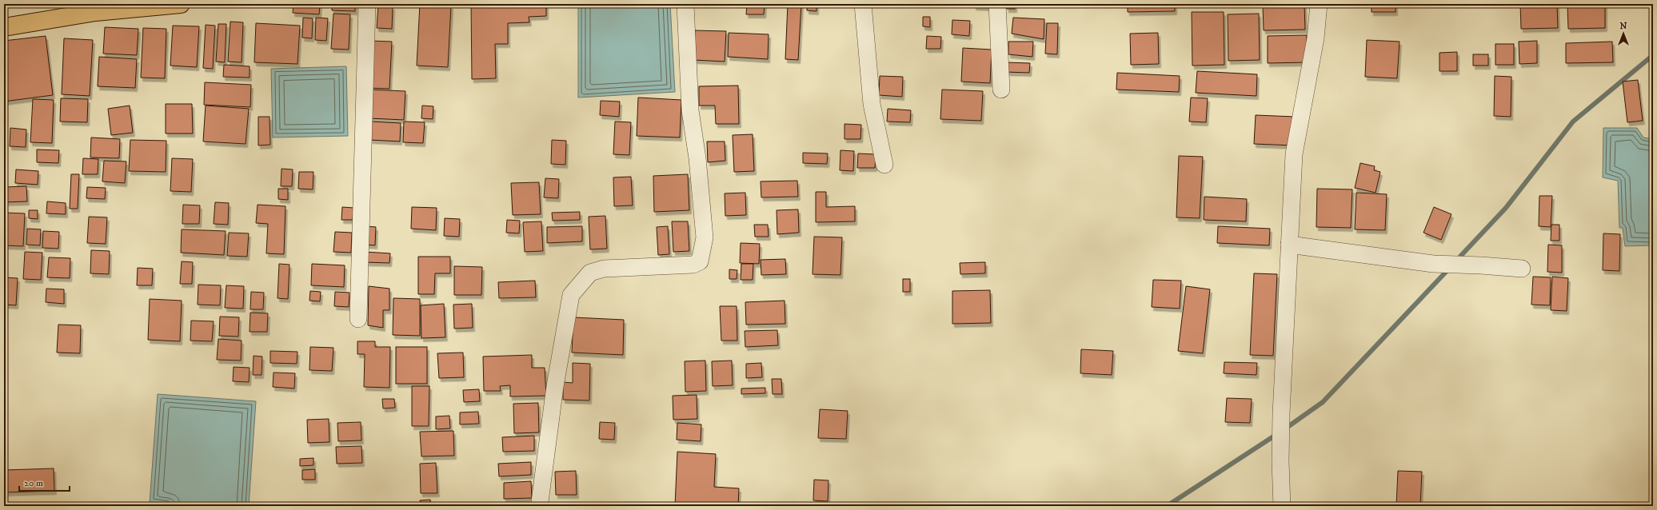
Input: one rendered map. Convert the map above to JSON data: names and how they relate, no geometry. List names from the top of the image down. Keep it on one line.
{"scale_bar":"20 m","north":"top"}
